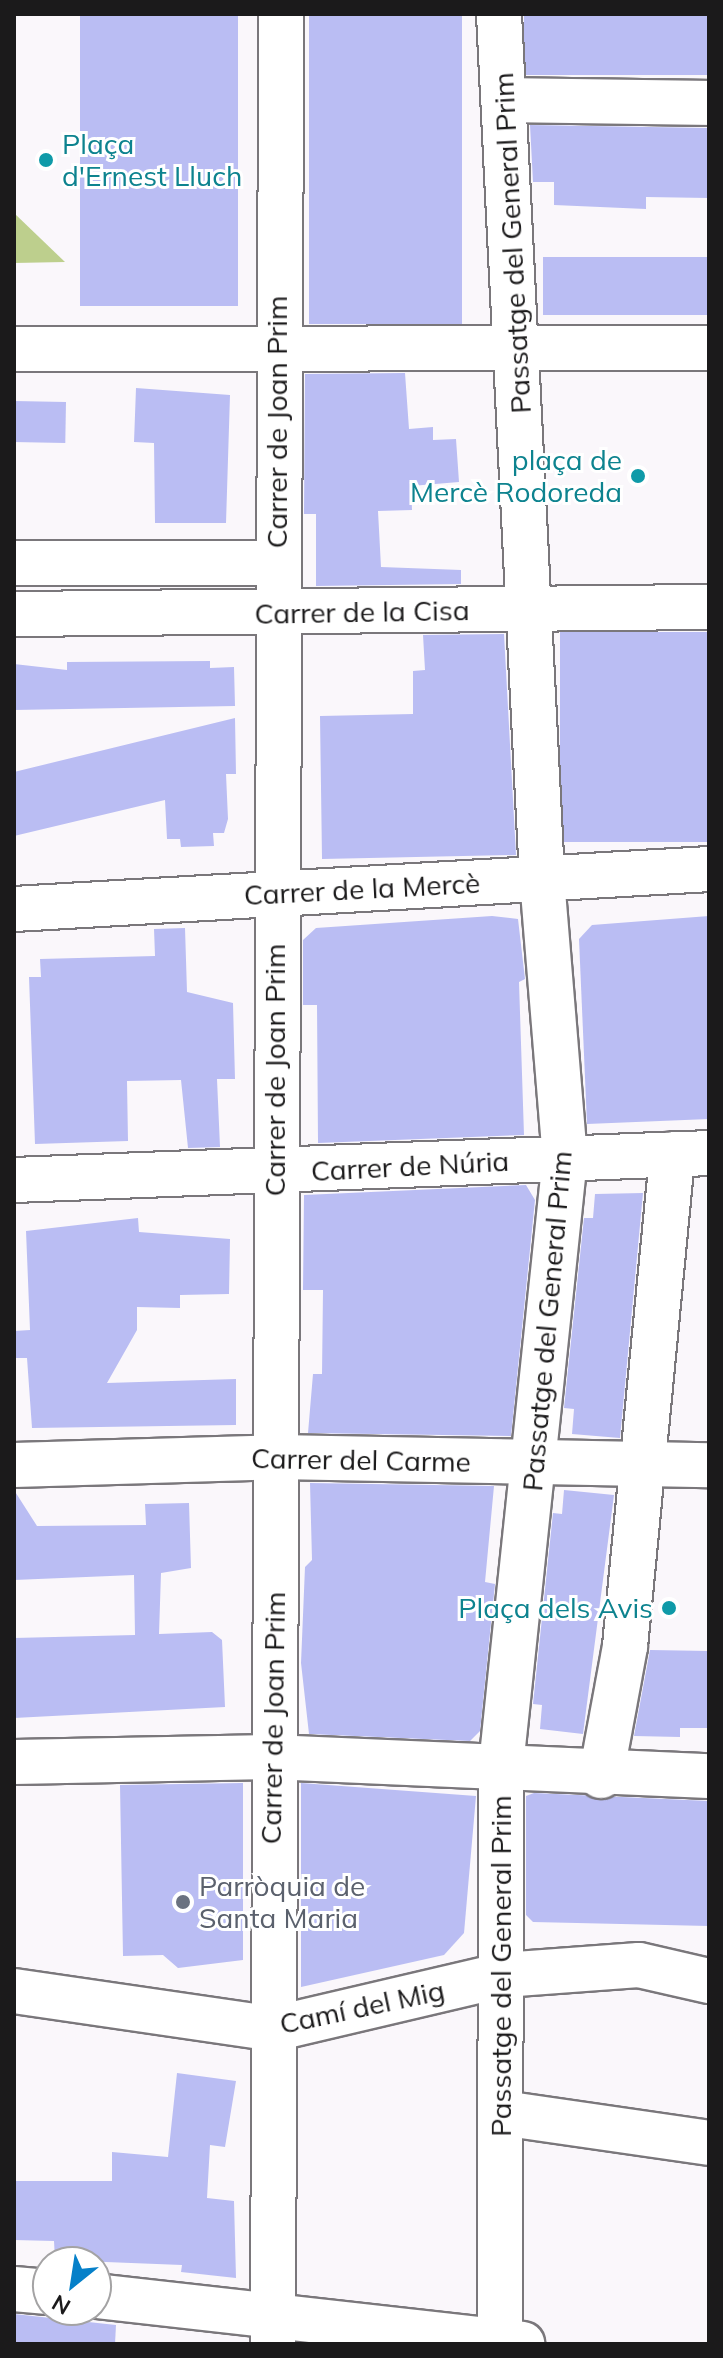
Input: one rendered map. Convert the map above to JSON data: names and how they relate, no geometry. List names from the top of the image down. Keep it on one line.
{"streets":{"street":["Passatge del General Prim","Carrer de Joan Prim","Carrer de la Cisa","Carrer de la Mercè","Carrer de Núria","Carrer del Carme","Camí del Mig"]},"crossings":[["Passatge del General Prim","Carrer de la Cisa"],["Passatge del General Prim","Carrer de la Mercè"],["Passatge del General Prim","Carrer de Núria"],["Passatge del General Prim","Carrer del Carme"],["Passatge del General Prim","Camí del Mig"],["Carrer de Joan Prim","Carrer de la Cisa"],["Carrer de Joan Prim","Carrer de la Mercè"],["Carrer de Joan Prim","Carrer de Núria"],["Carrer de Joan Prim","Carrer del Carme"],["Carrer de Joan Prim","Camí del Mig"]],"places":["Plaça d'Ernest Lluch","plaça de Mercè Rodoreda","Plaça dels Avis","Parròquia de Santa Maria"],"north":"bottom left"}
